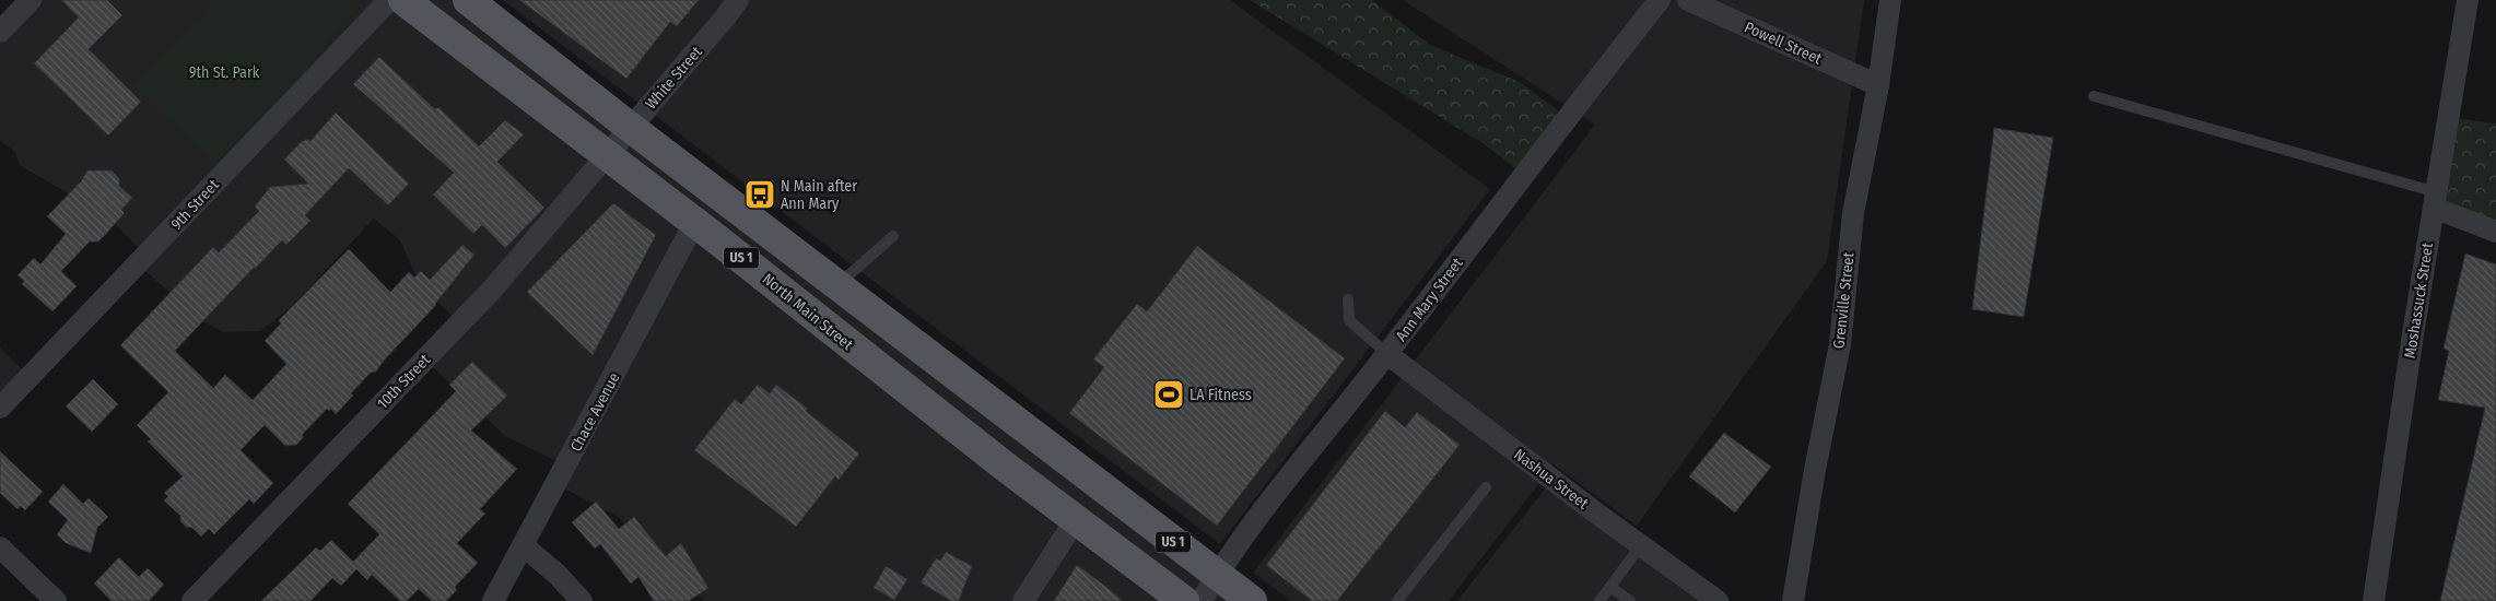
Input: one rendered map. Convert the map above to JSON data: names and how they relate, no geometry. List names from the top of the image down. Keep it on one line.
{"streets":{"main road":["US 1","North Main Street"],"street":["Powell Street","White Street","9th Street","Ann Mary Street","Grenville Street","Moshassuck Street","10th Street","Chace Avenue","Nashua Street"]},"crossings":[["Powell Street","Grenville Street"],["White Street","US 1"],["White Street","North Main Street"],["White Street","10th Street"],["US 1","Ann Mary Street"],["US 1","North Main Street"],["Ann Mary Street","Nashua Street"],["North Main Street","10th Street"],["North Main Street","Chace Avenue"]],"parks":["9th St. Park"],"places":{"bus stop":["N Main after Ann Mary"],"sports":["LA Fitness"]}}
